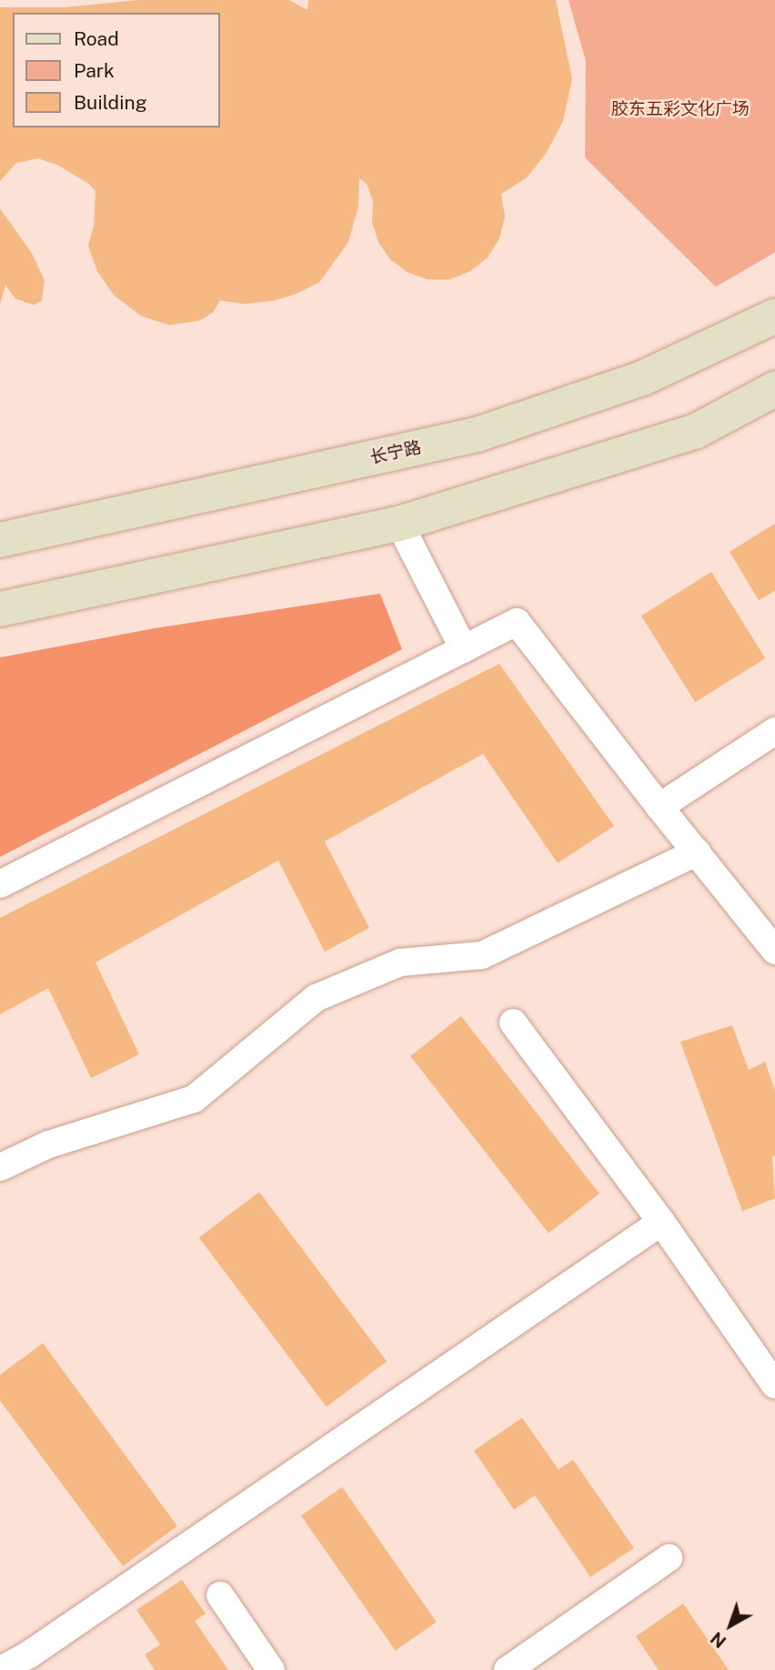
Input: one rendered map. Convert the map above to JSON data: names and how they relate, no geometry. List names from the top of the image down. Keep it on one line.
{"streets":{"street":["长宁路"]},"parks":["胶东五彩文化广场"],"legend":["Road","Park","Building"],"north":"bottom left"}
